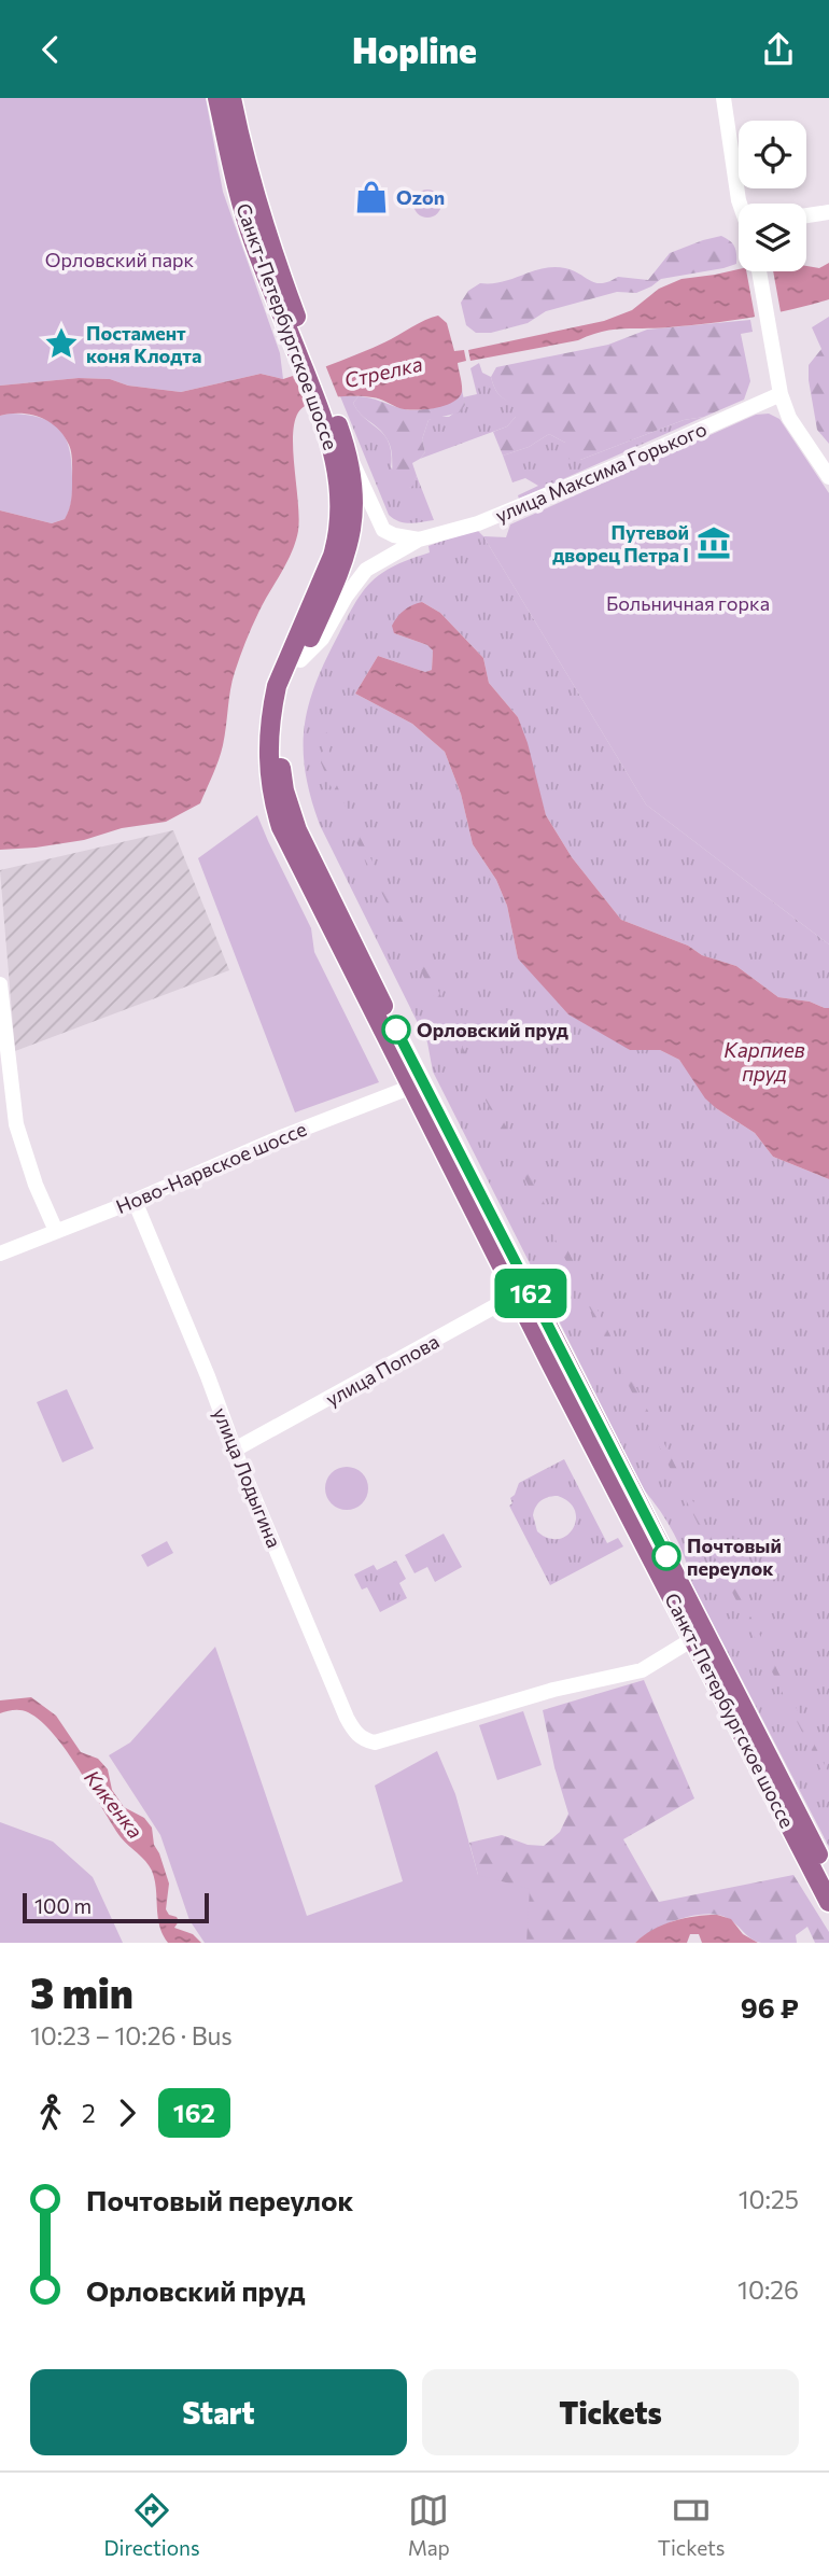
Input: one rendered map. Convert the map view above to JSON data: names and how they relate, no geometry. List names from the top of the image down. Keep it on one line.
{"streets":{"main road":["Санкт-Петербургское шоссе"],"street":["улица Максима Горького","Ново-Нарвское шоссе","улица Попова","улица Лодыгина"]},"crossings":[["Санкт-Петербургское шоссе","улица Максима Горького"],["Санкт-Петербургское шоссе","Ново-Нарвское шоссе"],["Санкт-Петербургское шоссе","улица Попова"],["Санкт-Петербургское шоссе","улица Лодыгина"],["Ново-Нарвское шоссе","улица Лодыгина"],["улица Попова","улица Лодыгина"]],"water":["Стрелка","Карпиев пруд","Кикенка"],"parks":["Орловский парк","Больничная горка"],"places":{"shop":["Ozon"],"place":["Постамент коня Клодта"],"museum":["Путевой дворец Петра I"],"other":["Орловский пруд","Почтовый переулок"]},"lines":["bus line 162"],"scale_bar":"100 m","page":{"header":"Hopline","on_map":"162","scale":"100 m","heading":["3 min","10:23 – 10:26 · Bus","96 ₽"],"legs":["2","162"],"list":[{"name":"Почтовый переулок","value":"10:25"},{"name":"Орловский пруд","value":"10:26"}],"buttons":["Start","Tickets"],"tabs":["Directions","Map","Tickets"]}}
